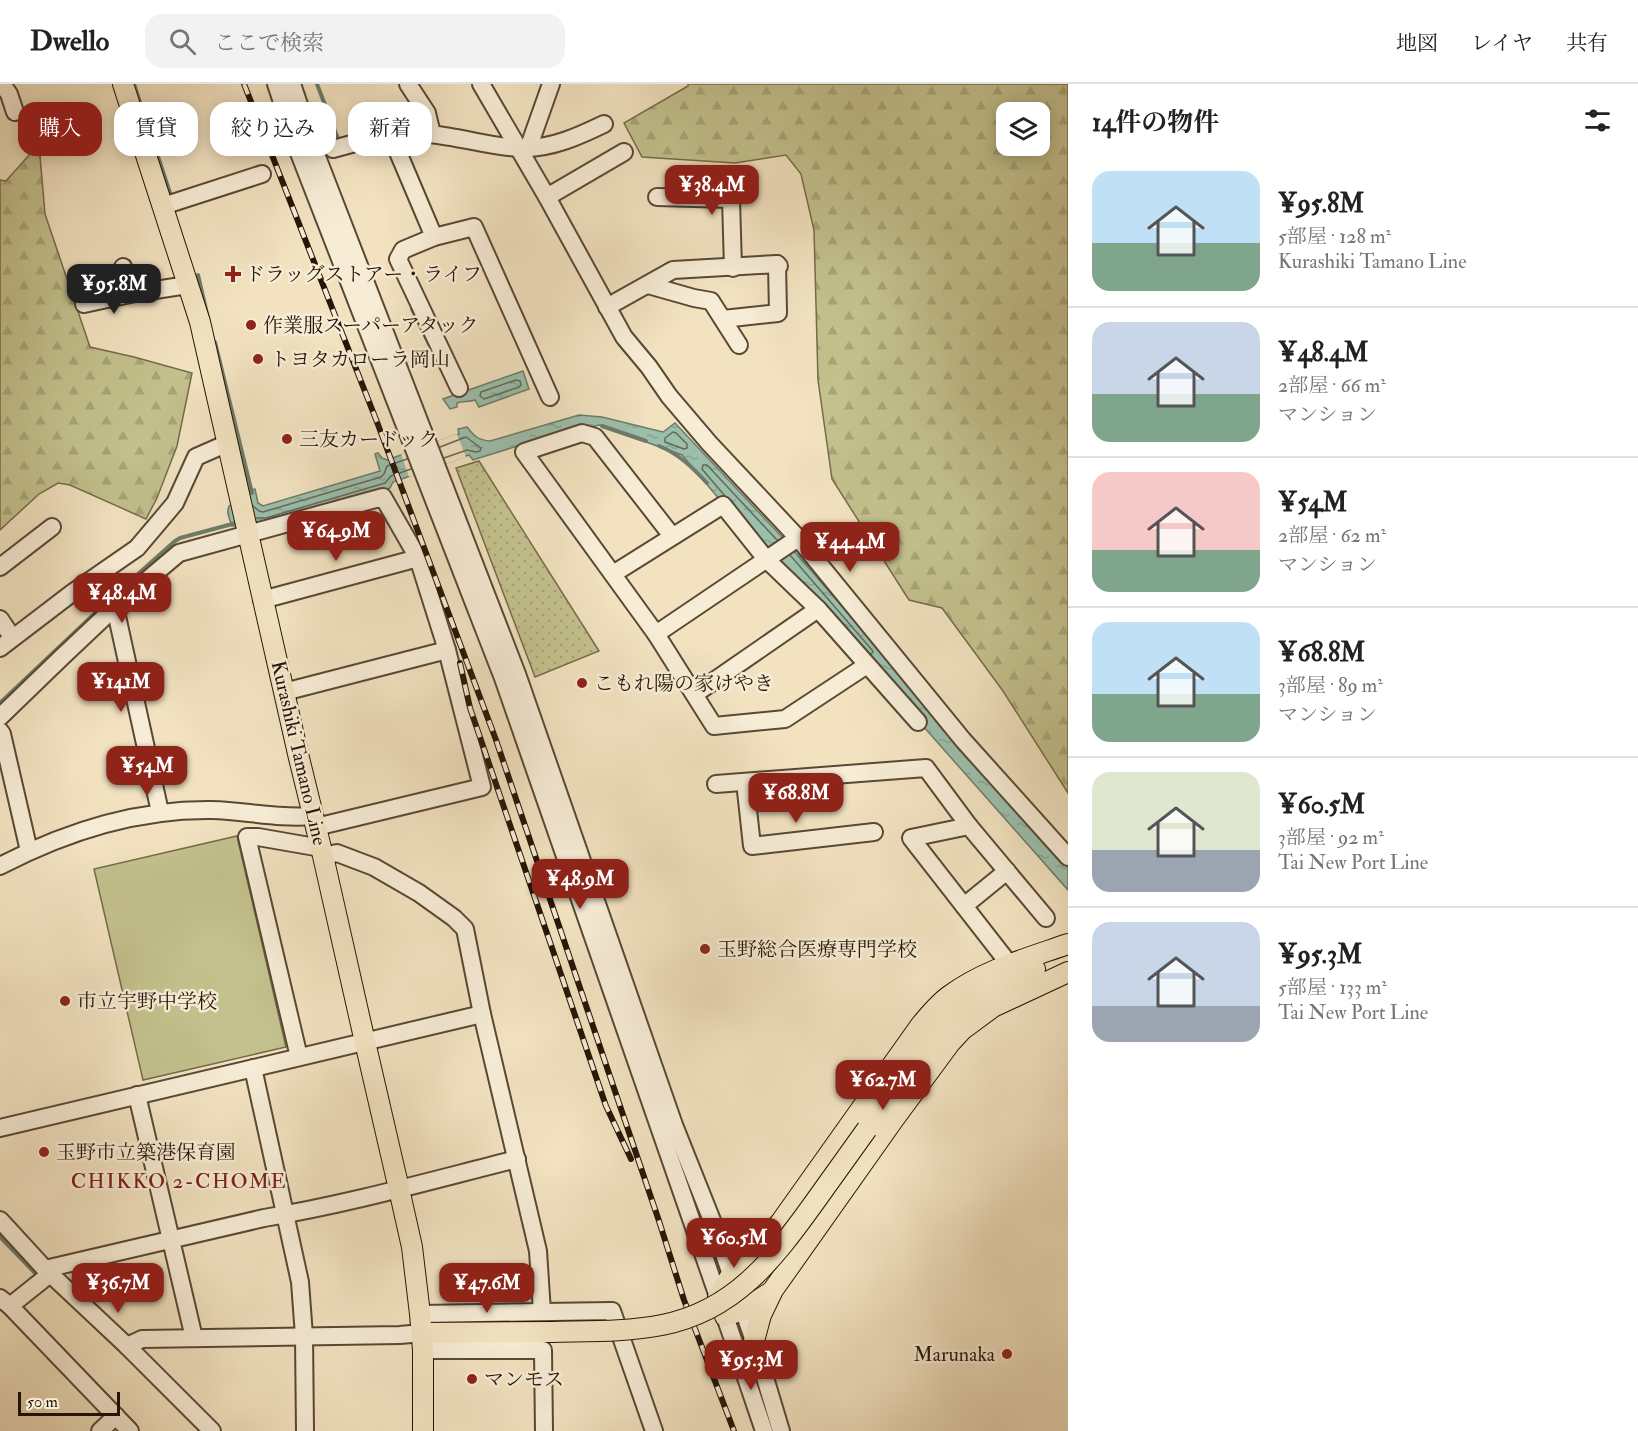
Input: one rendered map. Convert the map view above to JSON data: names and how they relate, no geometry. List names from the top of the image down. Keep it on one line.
{"streets":{"main road":["Kurashiki Tamano Line"]},"districts":["CHIKKO 2-CHOME"],"places":{"health":["ドラッグストアー・ライフ"],"other":["作業服スーパーアタック","トヨタカローラ岡山","三友カードック","こもれ陽の家けやき","玉野総合医療専門学校","市立宇野中学校","玉野市立築港保育園","Marunaka","マンモス"]},"scale_bar":"50 m","page":{"header":"Dwello","search":"ここで検索","nav":["地図","レイヤ","共有"],"heading":"14件の物件","chip":["購入","賃貸","絞り込み","新着"],"list":[{"name":"¥95.8M","note":"5部屋 · 128 m² · Kurashiki Tamano Line"},{"name":"¥48.4M","note":"2部屋 · 66 m² · マンション"},{"name":"¥54M","note":"2部屋 · 62 m² · マンション"},{"name":"¥68.8M","note":"3部屋 · 89 m² · マンション"},{"name":"¥60.5M","note":"3部屋 · 92 m² · Tai New Port Line"},{"name":"¥95.3M","note":"5部屋 · 133 m² · Tai New Port Line"}],"price":["¥38.4M","¥95.8M","¥64.9M","¥44.4M","¥48.4M","¥141M","¥54M","¥68.8M","¥48.9M","¥62.7M","¥60.5M","¥36.7M","¥47.6M","¥95.3M"],"scale":"50 m"}}
